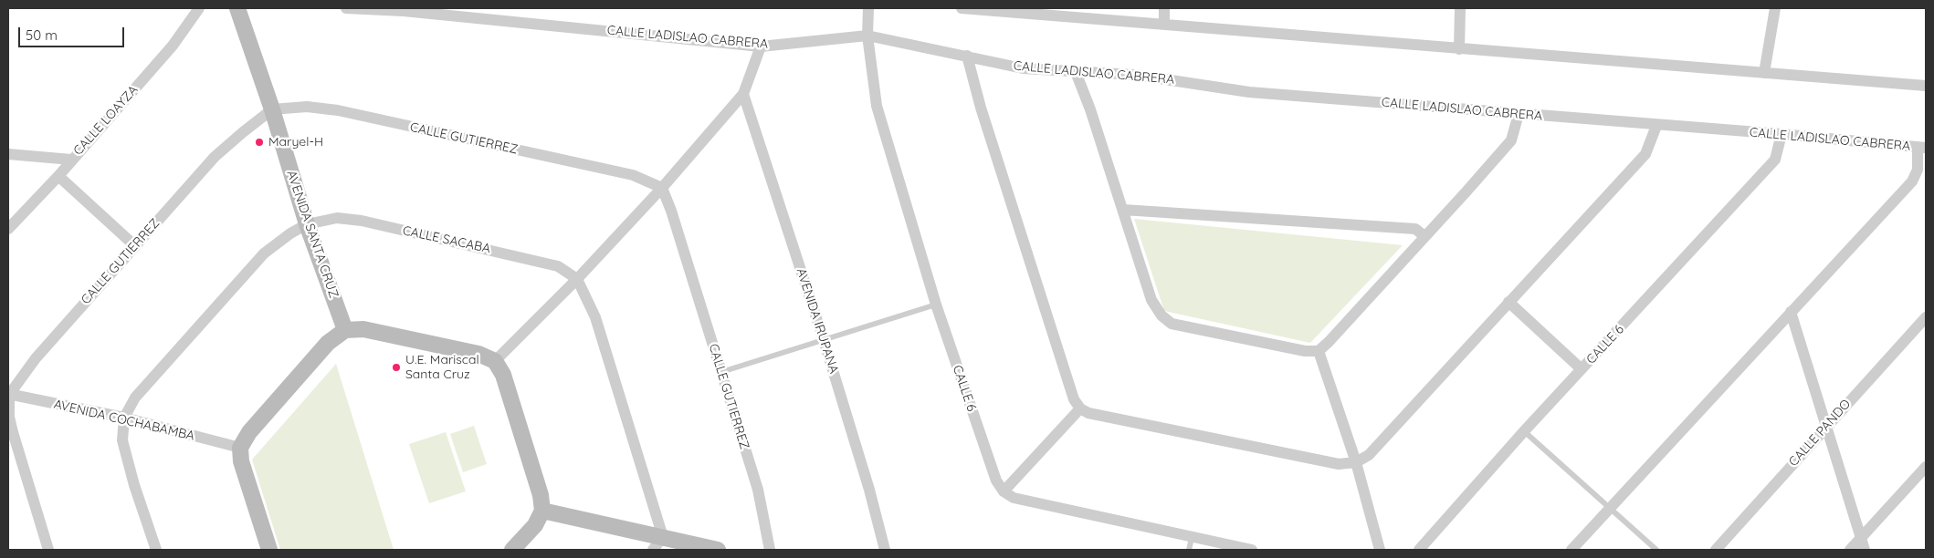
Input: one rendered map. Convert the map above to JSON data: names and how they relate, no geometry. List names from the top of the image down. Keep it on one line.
{"streets":{"street":["CALLE LADISLAO CABRERA","CALLE LOAYZA","CALLE GUTIERREZ","AVENIDA SANTA CRUZ","CALLE SACABA","AVENIDA IRUPANA","CALLE 6","AVENIDA COCHABAMBA","CALLE PANDO"]},"crossings":[["CALLE LADISLAO CABRERA","CALLE 6"],["CALLE GUTIERREZ","AVENIDA SANTA CRUZ"],["CALLE GUTIERREZ","AVENIDA COCHABAMBA"],["AVENIDA SANTA CRUZ","CALLE SACABA"],["CALLE SACABA","AVENIDA COCHABAMBA"]],"places":["Maryel-H","U.E. Mariscal Santa Cruz"],"scale_bar":"50 m"}
